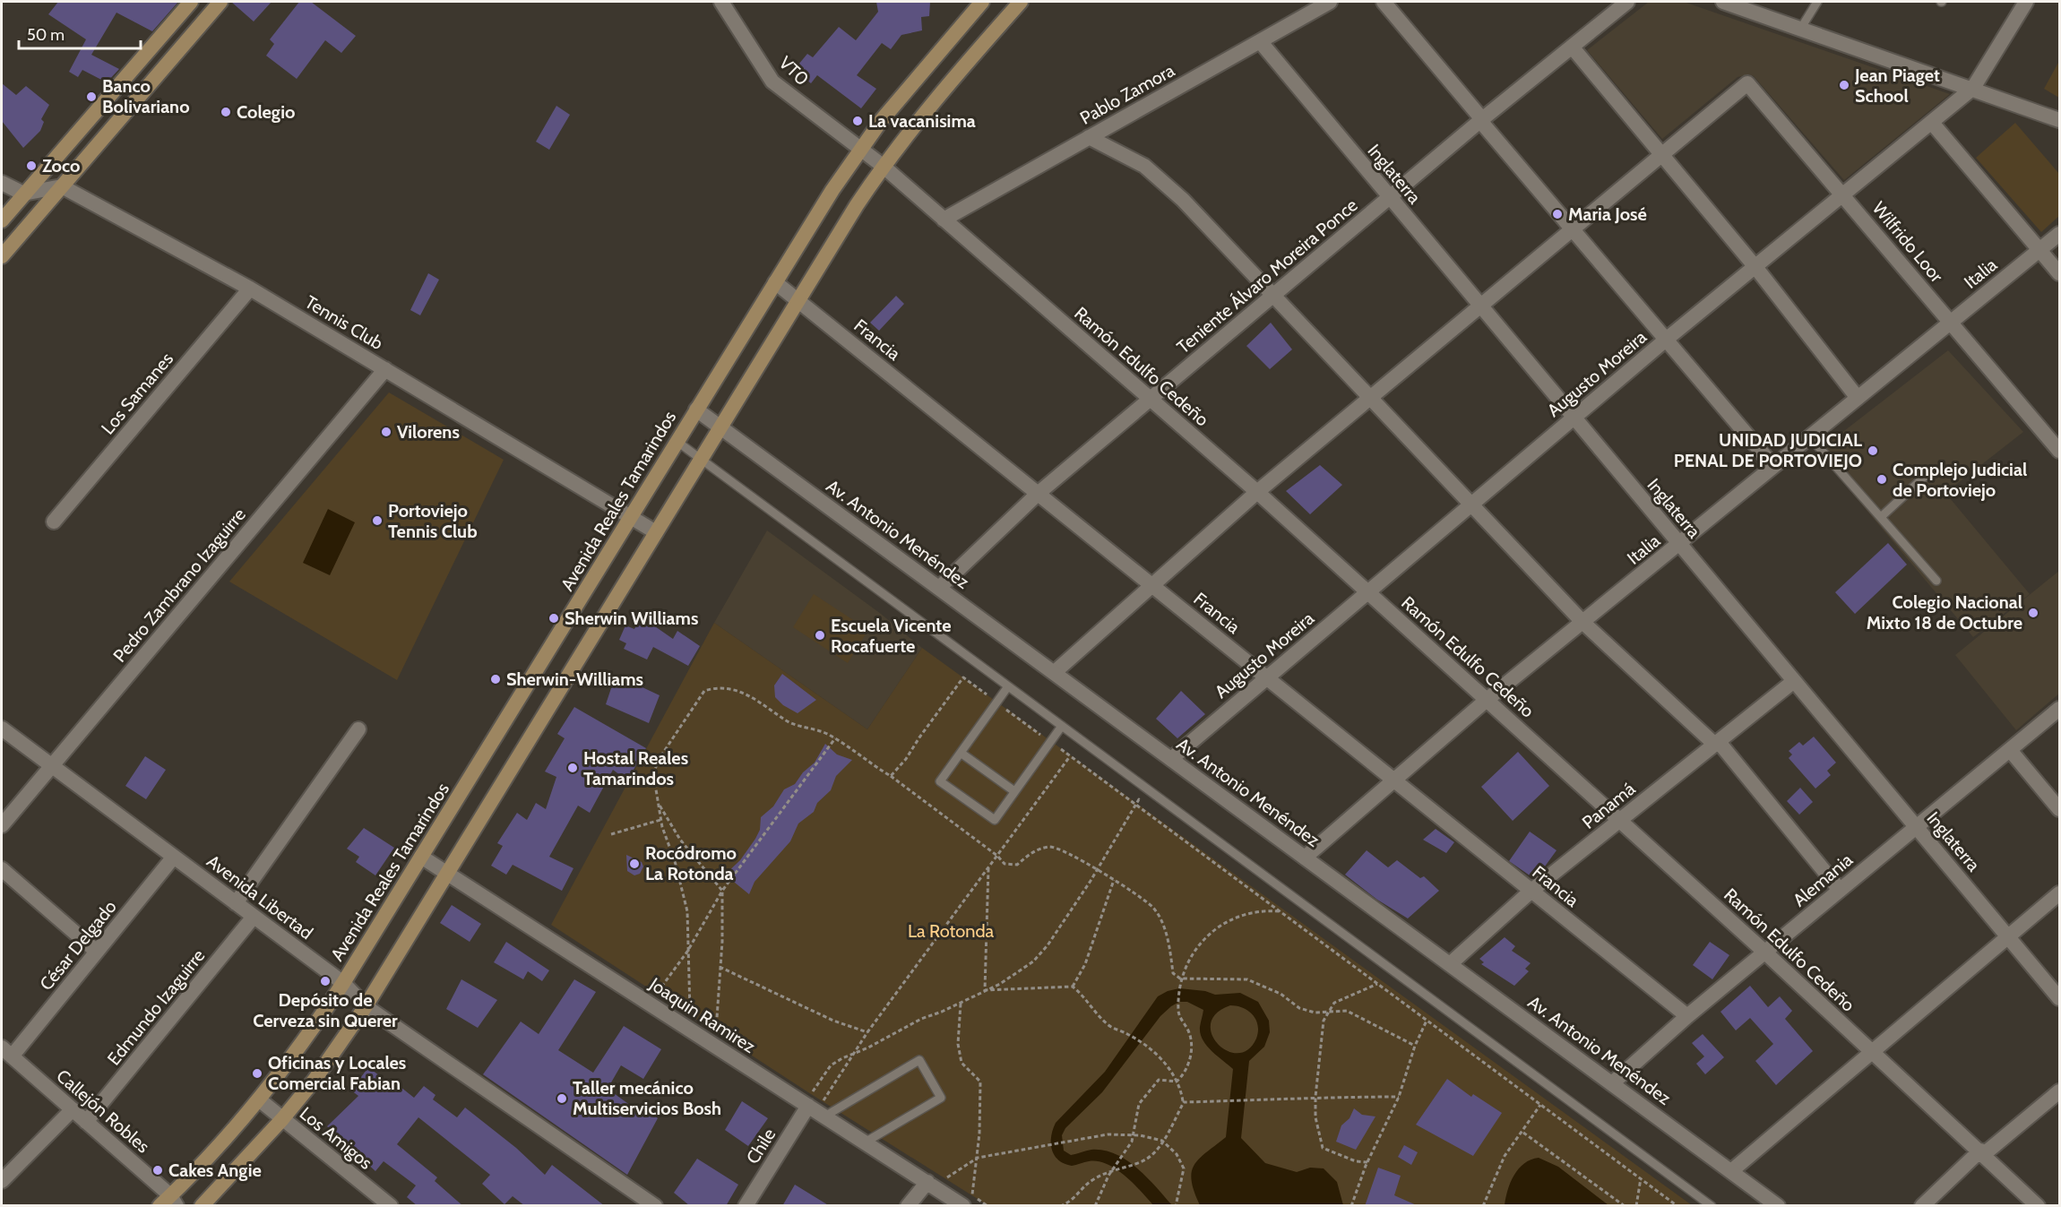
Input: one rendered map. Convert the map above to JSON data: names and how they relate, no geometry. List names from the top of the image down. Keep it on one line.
{"streets":{"main road":["Avenida Reales Tamarindos"],"street":["VT0","Pablo Zamora","Inglaterra","Wilfrido Loor","Italia","Teniente Álvaro Moreira Ponce","Tennis Club","Francia","Ramón Edulfo Cedeño","Augusto Moreira","Los Samanes","Av. Antonio Menéndez","Pedro Zambrano Izaguirre","Panamá","Alemania","Avenida Libertad","César Delgado","Edmundo Izaguirre","Joaquin Ramirez","Callejón Robles","Los Amigos","Chile"]},"crossings":[["VT0","Ramón Edulfo Cedeño"],["VT0","Avenida Reales Tamarindos"],["Pablo Zamora","Inglaterra"],["Pablo Zamora","Ramón Edulfo Cedeño"],["Inglaterra","Italia"],["Inglaterra","Teniente Álvaro Moreira Ponce"],["Inglaterra","Augusto Moreira"],["Inglaterra","Panamá"],["Inglaterra","Alemania"],["Wilfrido Loor","Italia"],["Wilfrido Loor","Augusto Moreira"],["Italia","Francia"],["Italia","Ramón Edulfo Cedeño"],["Italia","Av. Antonio Menéndez"],["Teniente Álvaro Moreira Ponce","Francia"],["Teniente Álvaro Moreira Ponce","Ramón Edulfo Cedeño"],["Teniente Álvaro Moreira Ponce","Av. Antonio Menéndez"],["Tennis Club","Los Samanes"],["Tennis Club","Avenida Reales Tamarindos"],["Tennis Club","Pedro Zambrano Izaguirre"],["Francia","Augusto Moreira"],["Francia","Avenida Reales Tamarindos"],["Francia","Panamá"],["Francia","Alemania"],["Ramón Edulfo Cedeño","Augusto Moreira"],["Ramón Edulfo Cedeño","Avenida Reales Tamarindos"],["Ramón Edulfo Cedeño","Panamá"],["Ramón Edulfo Cedeño","Alemania"],["Augusto Moreira","Av. Antonio Menéndez"],["Avenida Reales Tamarindos","Av. Antonio Menéndez"],["Avenida Reales Tamarindos","Avenida Libertad"],["Avenida Reales Tamarindos","Joaquin Ramirez"],["Avenida Reales Tamarindos","Callejón Robles"],["Avenida Reales Tamarindos","Los Amigos"],["Av. Antonio Menéndez","Panamá"],["Av. Antonio Menéndez","Alemania"],["Pedro Zambrano Izaguirre","Avenida Libertad"],["Avenida Libertad","César Delgado"],["Avenida Libertad","Edmundo Izaguirre"],["César Delgado","Callejón Robles"],["Edmundo Izaguirre","Callejón Robles"],["Joaquin Ramirez","Chile"]],"parks":["La Rotonda"],"places":["Jean Piaget School","Banco Bolivariano","Colegio","La vacanisima","Zoco","Maria José","Vilorens","UNIDAD JUDICIAL PENAL DE PORTOVIEJO","Complejo Judicial de Portoviejo","Portoviejo Tennis Club","Colegio Nacional Mixto 18 de Octubre","Sherwin Williams","Escuela Vicente Rocafuerte","Sherwin-Williams","Hostal Reales Tamarindos","Rocódromo La Rotonda","Depósito de Cerveza sin Querer","Oficinas y Locales Comercial Fabian","Taller mecánico Multiservicios Bosh","Cakes Angie"],"scale_bar":"50 m"}
